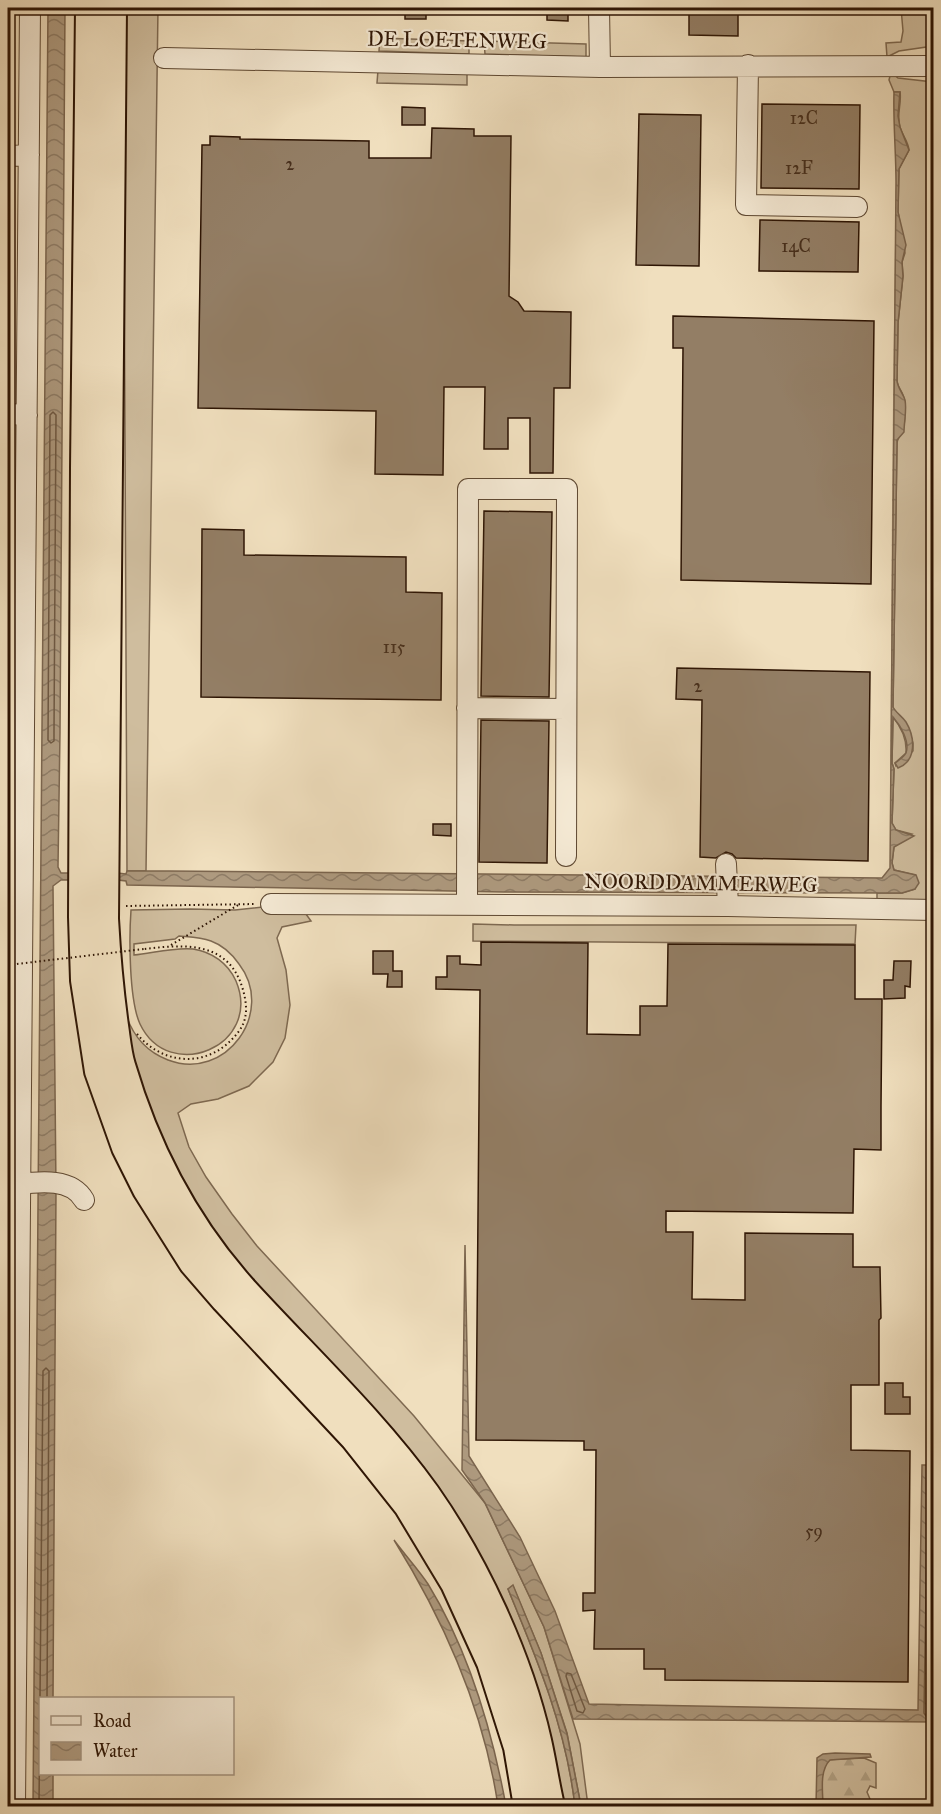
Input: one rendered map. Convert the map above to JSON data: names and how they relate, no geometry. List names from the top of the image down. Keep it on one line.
{"streets":{"street":["DE LOETENWEG","NOORDDAMMERWEG"]},"house_numbers":["12C","2","12F","14C","115","2","59"],"legend":["Road","Water"]}
